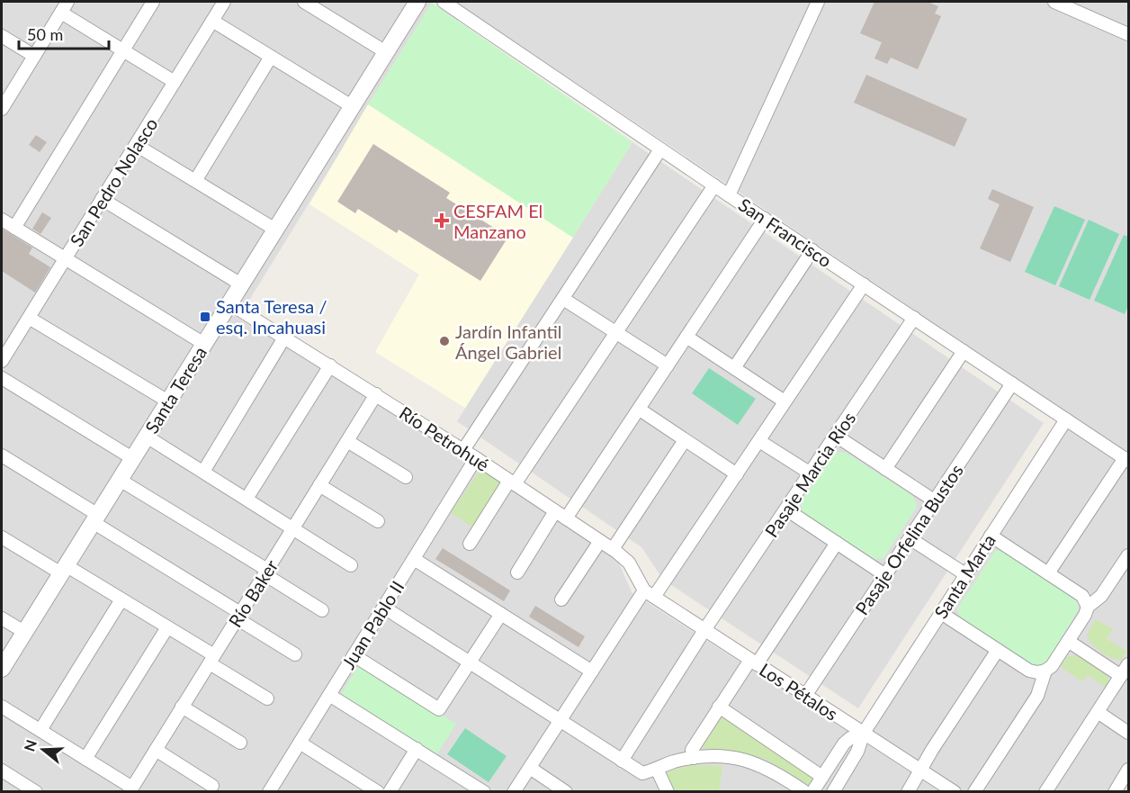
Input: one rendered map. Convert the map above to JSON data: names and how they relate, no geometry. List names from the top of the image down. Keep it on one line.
{"streets":{"street":["San Pedro Nolasco","San Francisco","Santa Teresa","Río Petrohué","Pasaje Marcia Ríos","Pasaje Orfelina Bustos","Santa Marta","Río Baker","Juan Pablo II","Los Pétalos"]},"crossings":[["San Francisco","Pasaje Marcia Ríos"],["San Francisco","Pasaje Orfelina Bustos"],["San Francisco","Santa Marta"],["Santa Teresa","Río Petrohué"],["Río Petrohué","Río Baker"],["Río Petrohué","Juan Pablo II"],["Río Petrohué","Los Pétalos"],["Pasaje Marcia Ríos","Los Pétalos"],["Pasaje Orfelina Bustos","Los Pétalos"],["Santa Marta","Los Pétalos"]],"places":{"health":["CESFAM El Manzano"],"transit":["Santa Teresa / esq. Incahuasi"],"other":["Jardín Infantil Ángel Gabriel"]},"scale_bar":"50 m","north":"left"}
